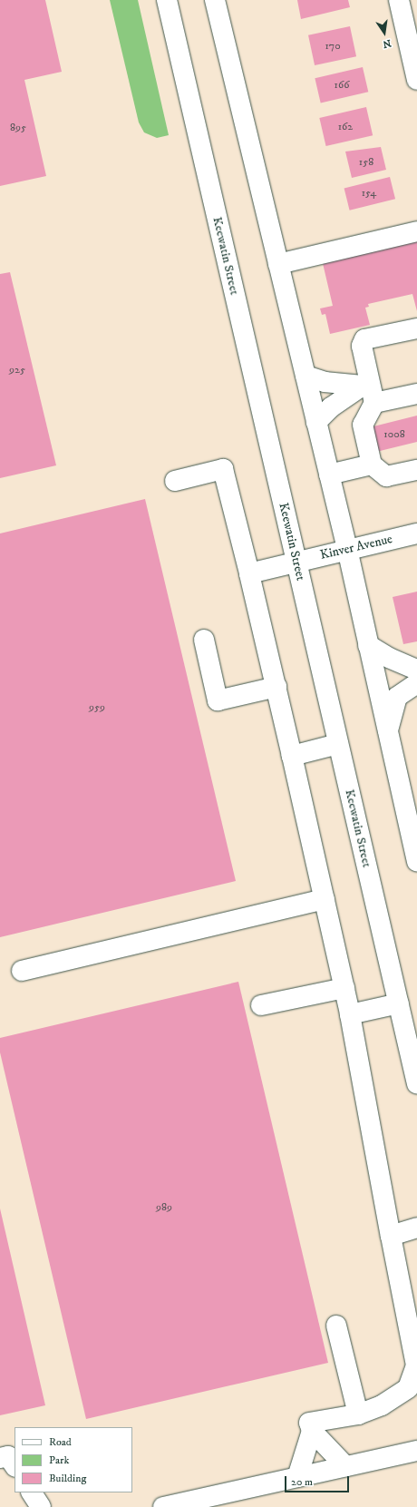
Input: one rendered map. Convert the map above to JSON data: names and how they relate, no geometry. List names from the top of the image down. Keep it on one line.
{"streets":{"main road":["Keewatin Street","Kinver Avenue"]},"crossings":[["Keewatin Street","Kinver Avenue"]],"house_numbers":["170","166","162","895","158","154","925","1008","959","989"],"legend":["Road","Park","Building"],"scale_bar":"20 m","north":"bottom"}
